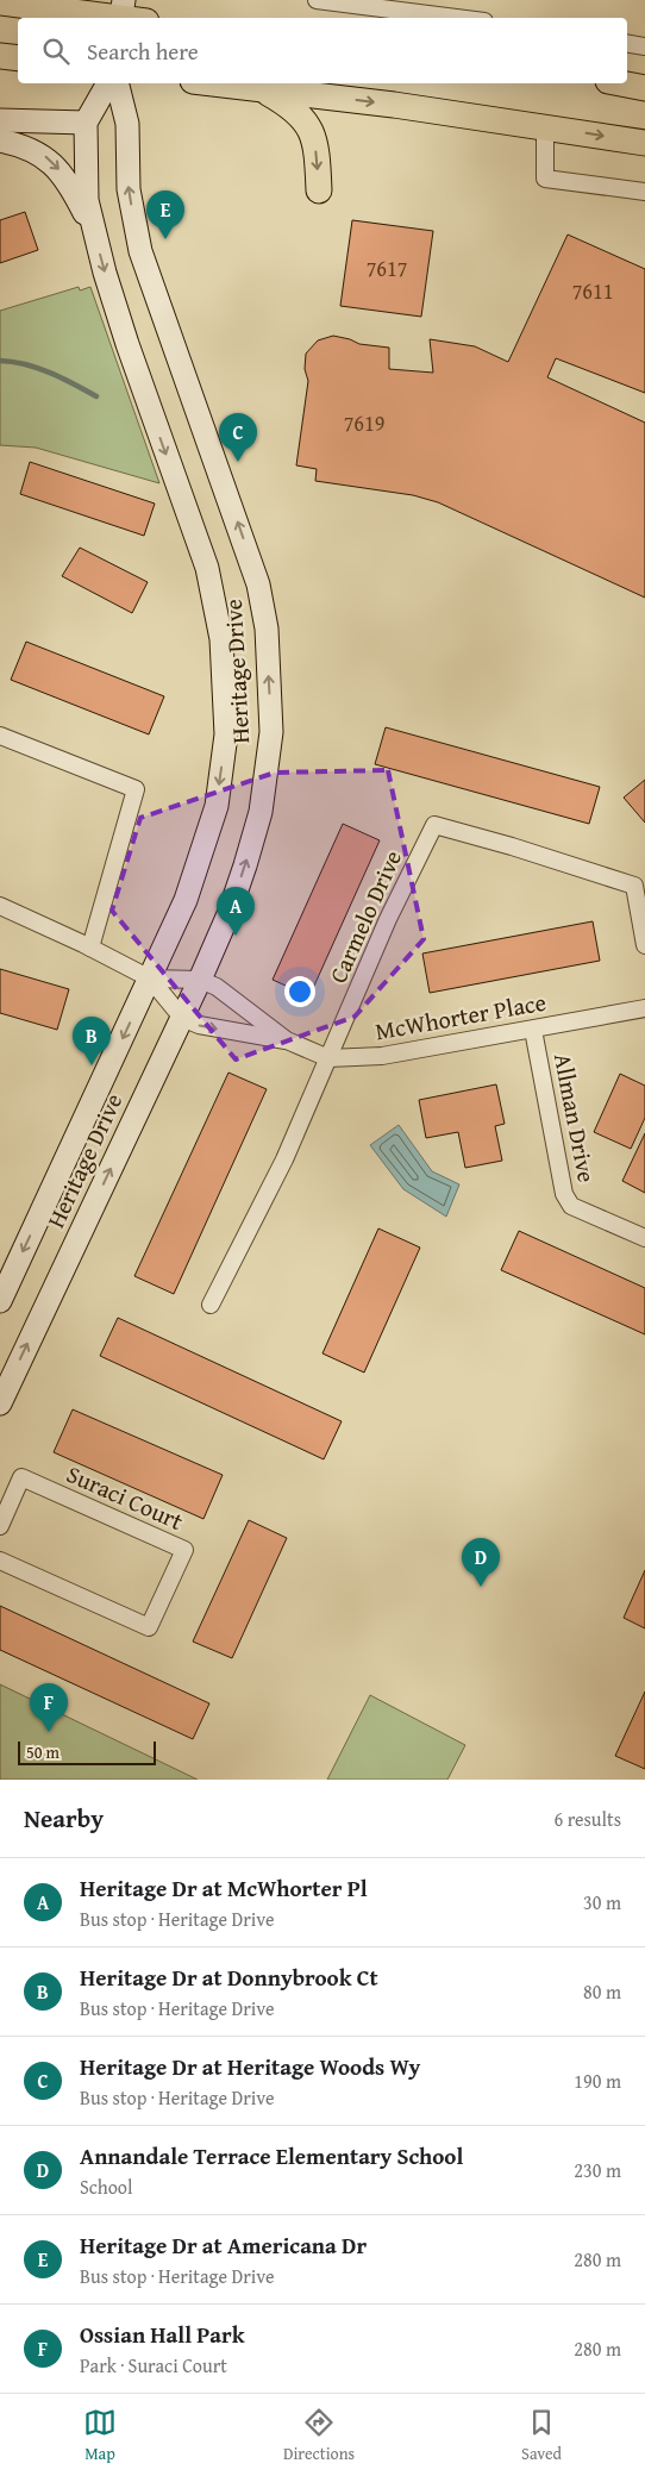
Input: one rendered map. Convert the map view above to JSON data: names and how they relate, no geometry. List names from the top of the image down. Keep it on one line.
{"streets":{"street":["Heritage Drive","Carmelo Drive","McWhorter Place","Allman Drive","Suraci Court"]},"crossings":[["Heritage Drive","McWhorter Place"],["Carmelo Drive","McWhorter Place"],["McWhorter Place","Allman Drive"]],"house_numbers":["7617","7611","7619"],"scale_bar":"50 m","page":{"search":"Search here","pins":["E","C","A","B","D","F"],"scale":"50 m","heading":["Nearby","6 results"],"list":[{"mark":"A","name":"Heritage Dr at McWhorter Pl","note":"Bus stop · Heritage Drive","value":"30 m"},{"mark":"B","name":"Heritage Dr at Donnybrook Ct","note":"Bus stop · Heritage Drive","value":"80 m"},{"mark":"C","name":"Heritage Dr at Heritage Woods Wy","note":"Bus stop · Heritage Drive","value":"190 m"},{"mark":"D","name":"Annandale Terrace Elementary School","note":"School","value":"230 m"},{"mark":"E","name":"Heritage Dr at Americana Dr","note":"Bus stop · Heritage Drive","value":"280 m"},{"mark":"F","name":"Ossian Hall Park","note":"Park · Suraci Court","value":"280 m"}],"nav":["Map","Directions","Saved"]}}
